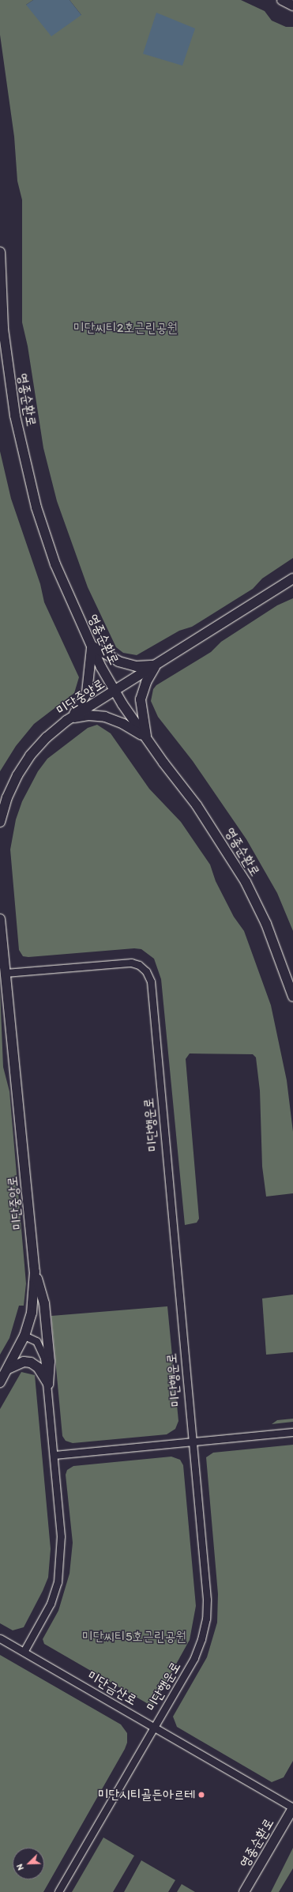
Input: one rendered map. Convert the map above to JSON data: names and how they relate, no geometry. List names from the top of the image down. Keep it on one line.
{"streets":{"street":["영종순환로","미단중앙로","미단행운로","미단금산로"]},"crossings":[["영종순환로","미단중앙로"],["영종순환로","미단금산로"],["미단중앙로","미단행운로"],["미단행운로","미단금산로"]],"parks":["미단씨티2호근린공원","미단씨티5호근린공원"],"places":["미단시티골든아르테"],"north":"bottom left"}
